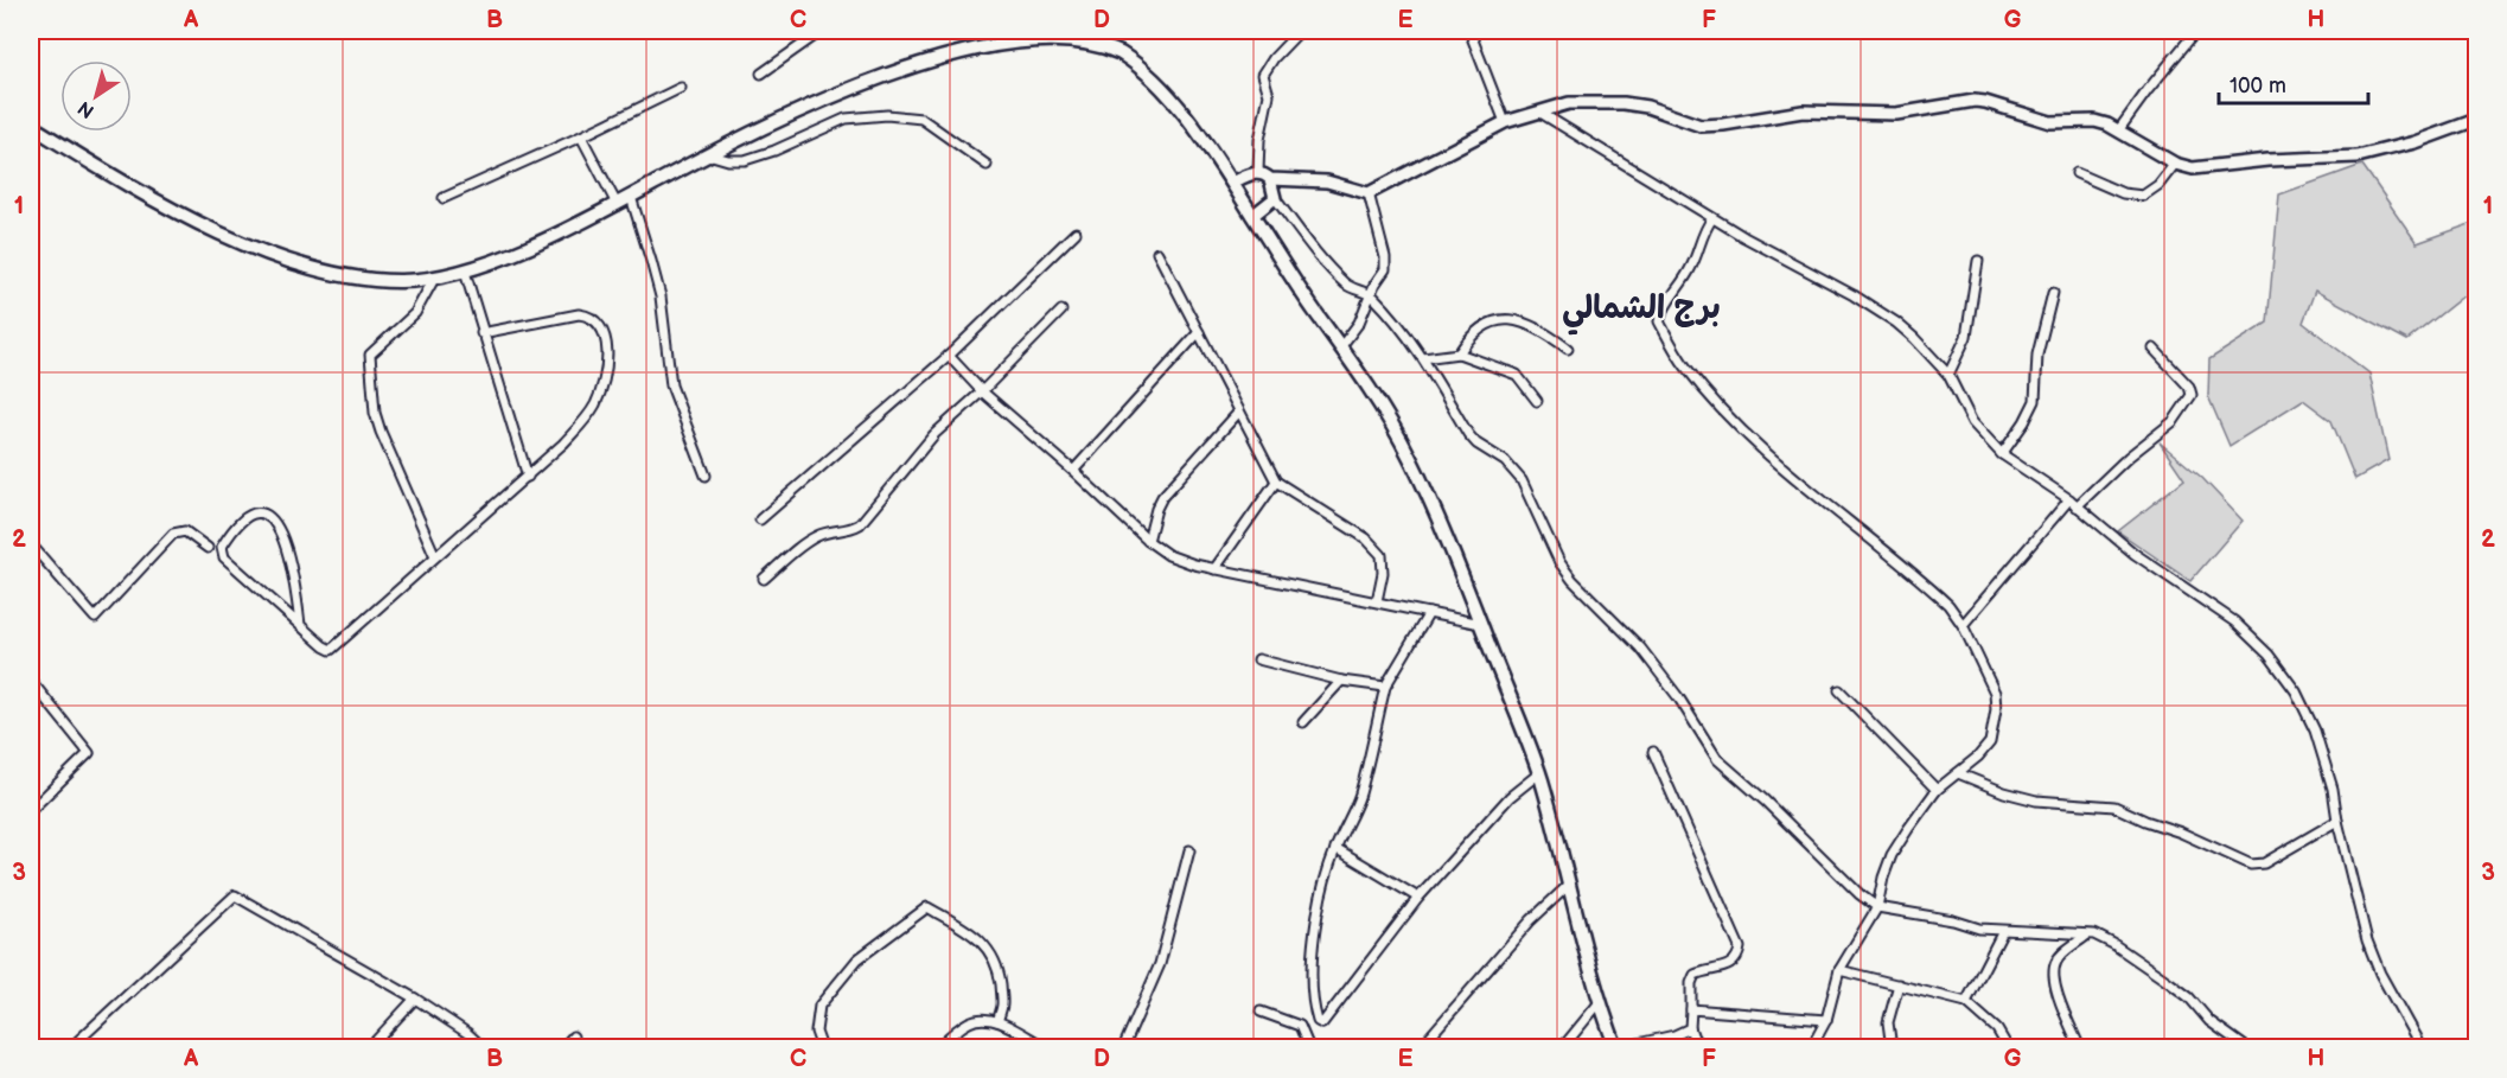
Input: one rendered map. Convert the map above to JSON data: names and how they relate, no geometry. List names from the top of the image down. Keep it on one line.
{"districts":["برج الشمالي"],"scale_bar":"100 m","north":"bottom left","grid":{"columns":["A","B","C","D","E","F","G","H"],"rows":["1","2","3"]}}
